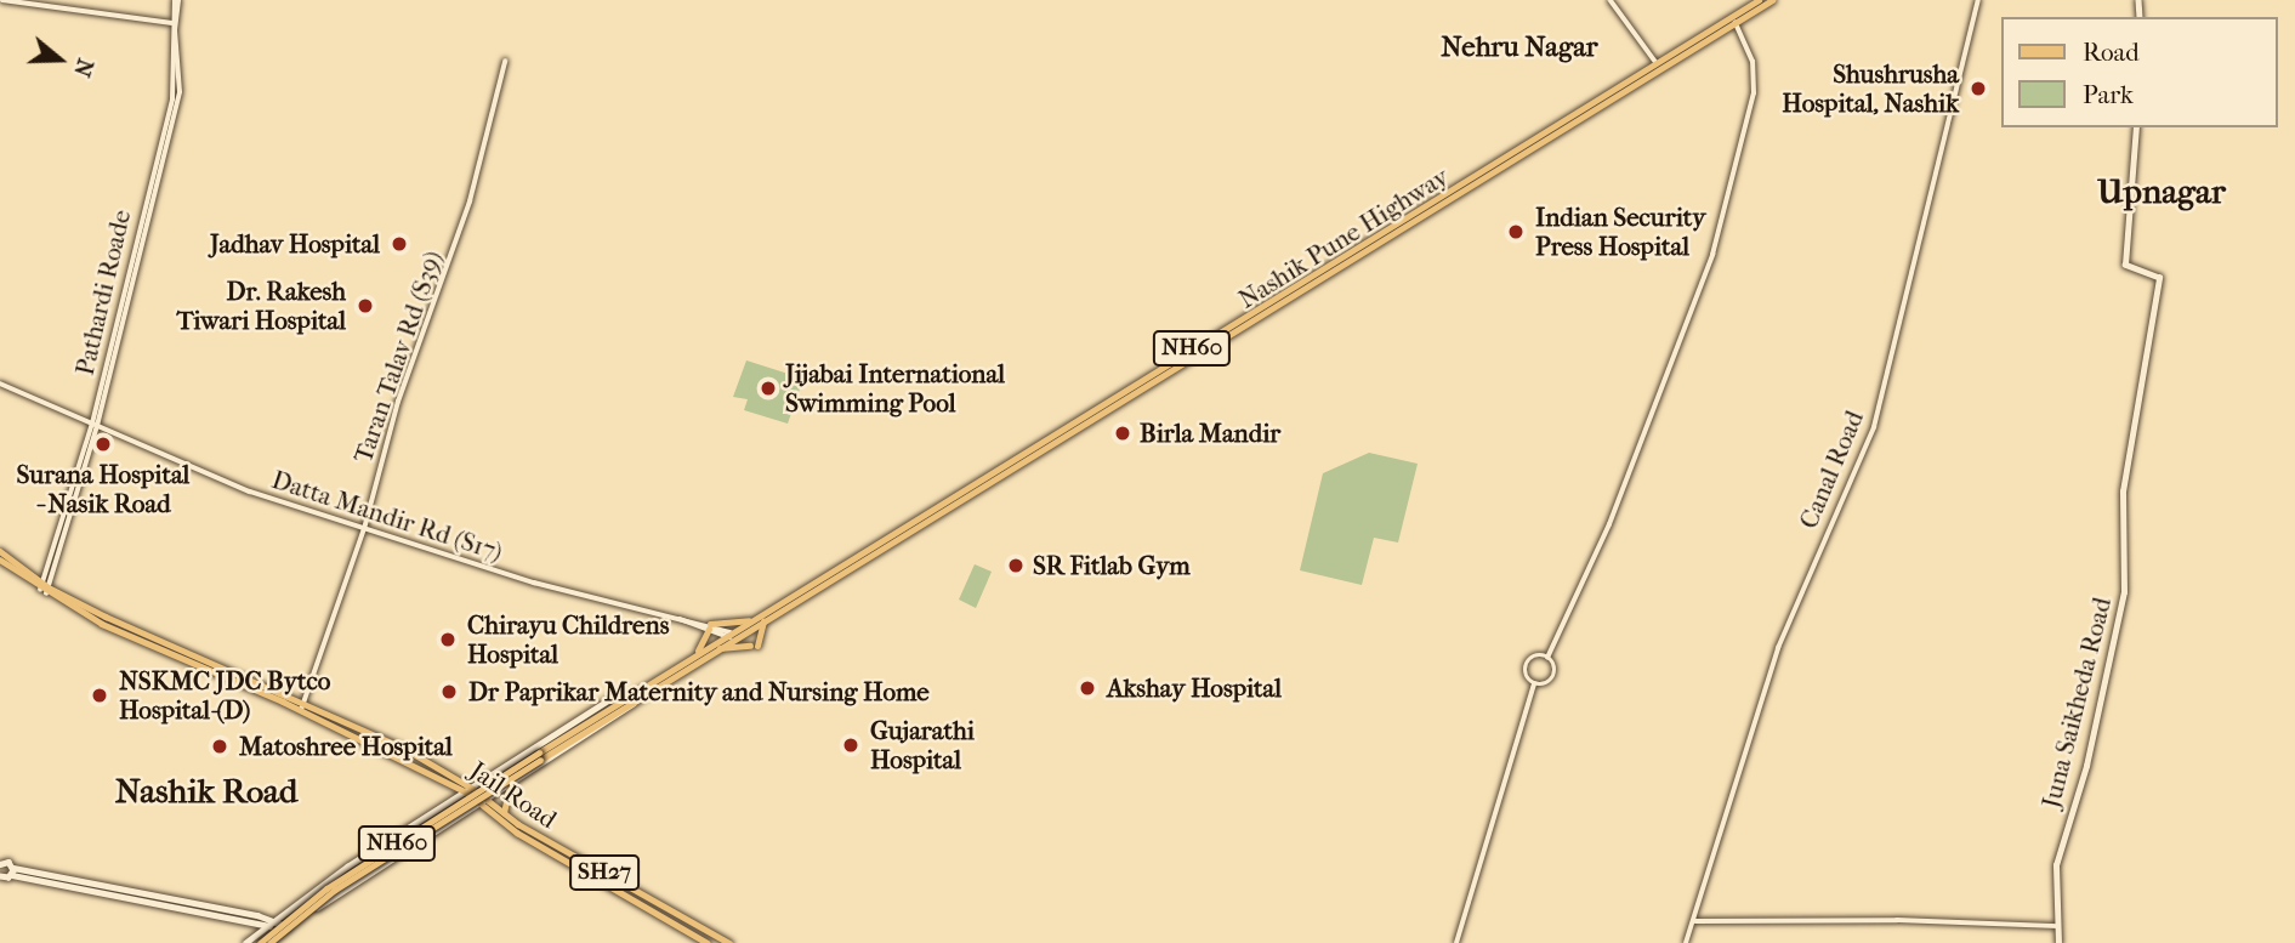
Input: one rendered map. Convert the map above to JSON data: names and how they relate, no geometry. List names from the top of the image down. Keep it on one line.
{"streets":{"highway":["Nashik Pune Highway","NH60"],"main road":["Juna Saikheda Road","Jail Road","SH27"],"street":["Pathardi Roade","Taran Talav Rd (S39)","Canal Road","Datta Mandir Rd (S17)"]},"crossings":[["Nashik Pune Highway","NH60"],["Nashik Pune Highway","Datta Mandir Rd (S17)"],["Pathardi Roade","Datta Mandir Rd (S17)"],["Pathardi Roade","Jail Road"],["Taran Talav Rd (S39)","Datta Mandir Rd (S17)"],["Taran Talav Rd (S39)","Jail Road"]],"districts":["Nehru Nagar","Upnagar","Nashik Road"],"places":["Shushrusha Hospital, Nashik","Indian Security Press Hospital","Jadhav Hospital","Dr. Rakesh Tiwari Hospital","Jijabai International Swimming Pool","Birla Mandir","Surana Hospital - Nasik Road","SR Fitlab Gym","Chirayu Childrens Hospital","Akshay Hospital","Dr Paprikar Maternity and Nursing Home","NSKMC JDC Bytco Hospital-(D)","Gujarathi Hospital","Matoshree Hospital"],"legend":["Road","Park"],"north":"right"}
